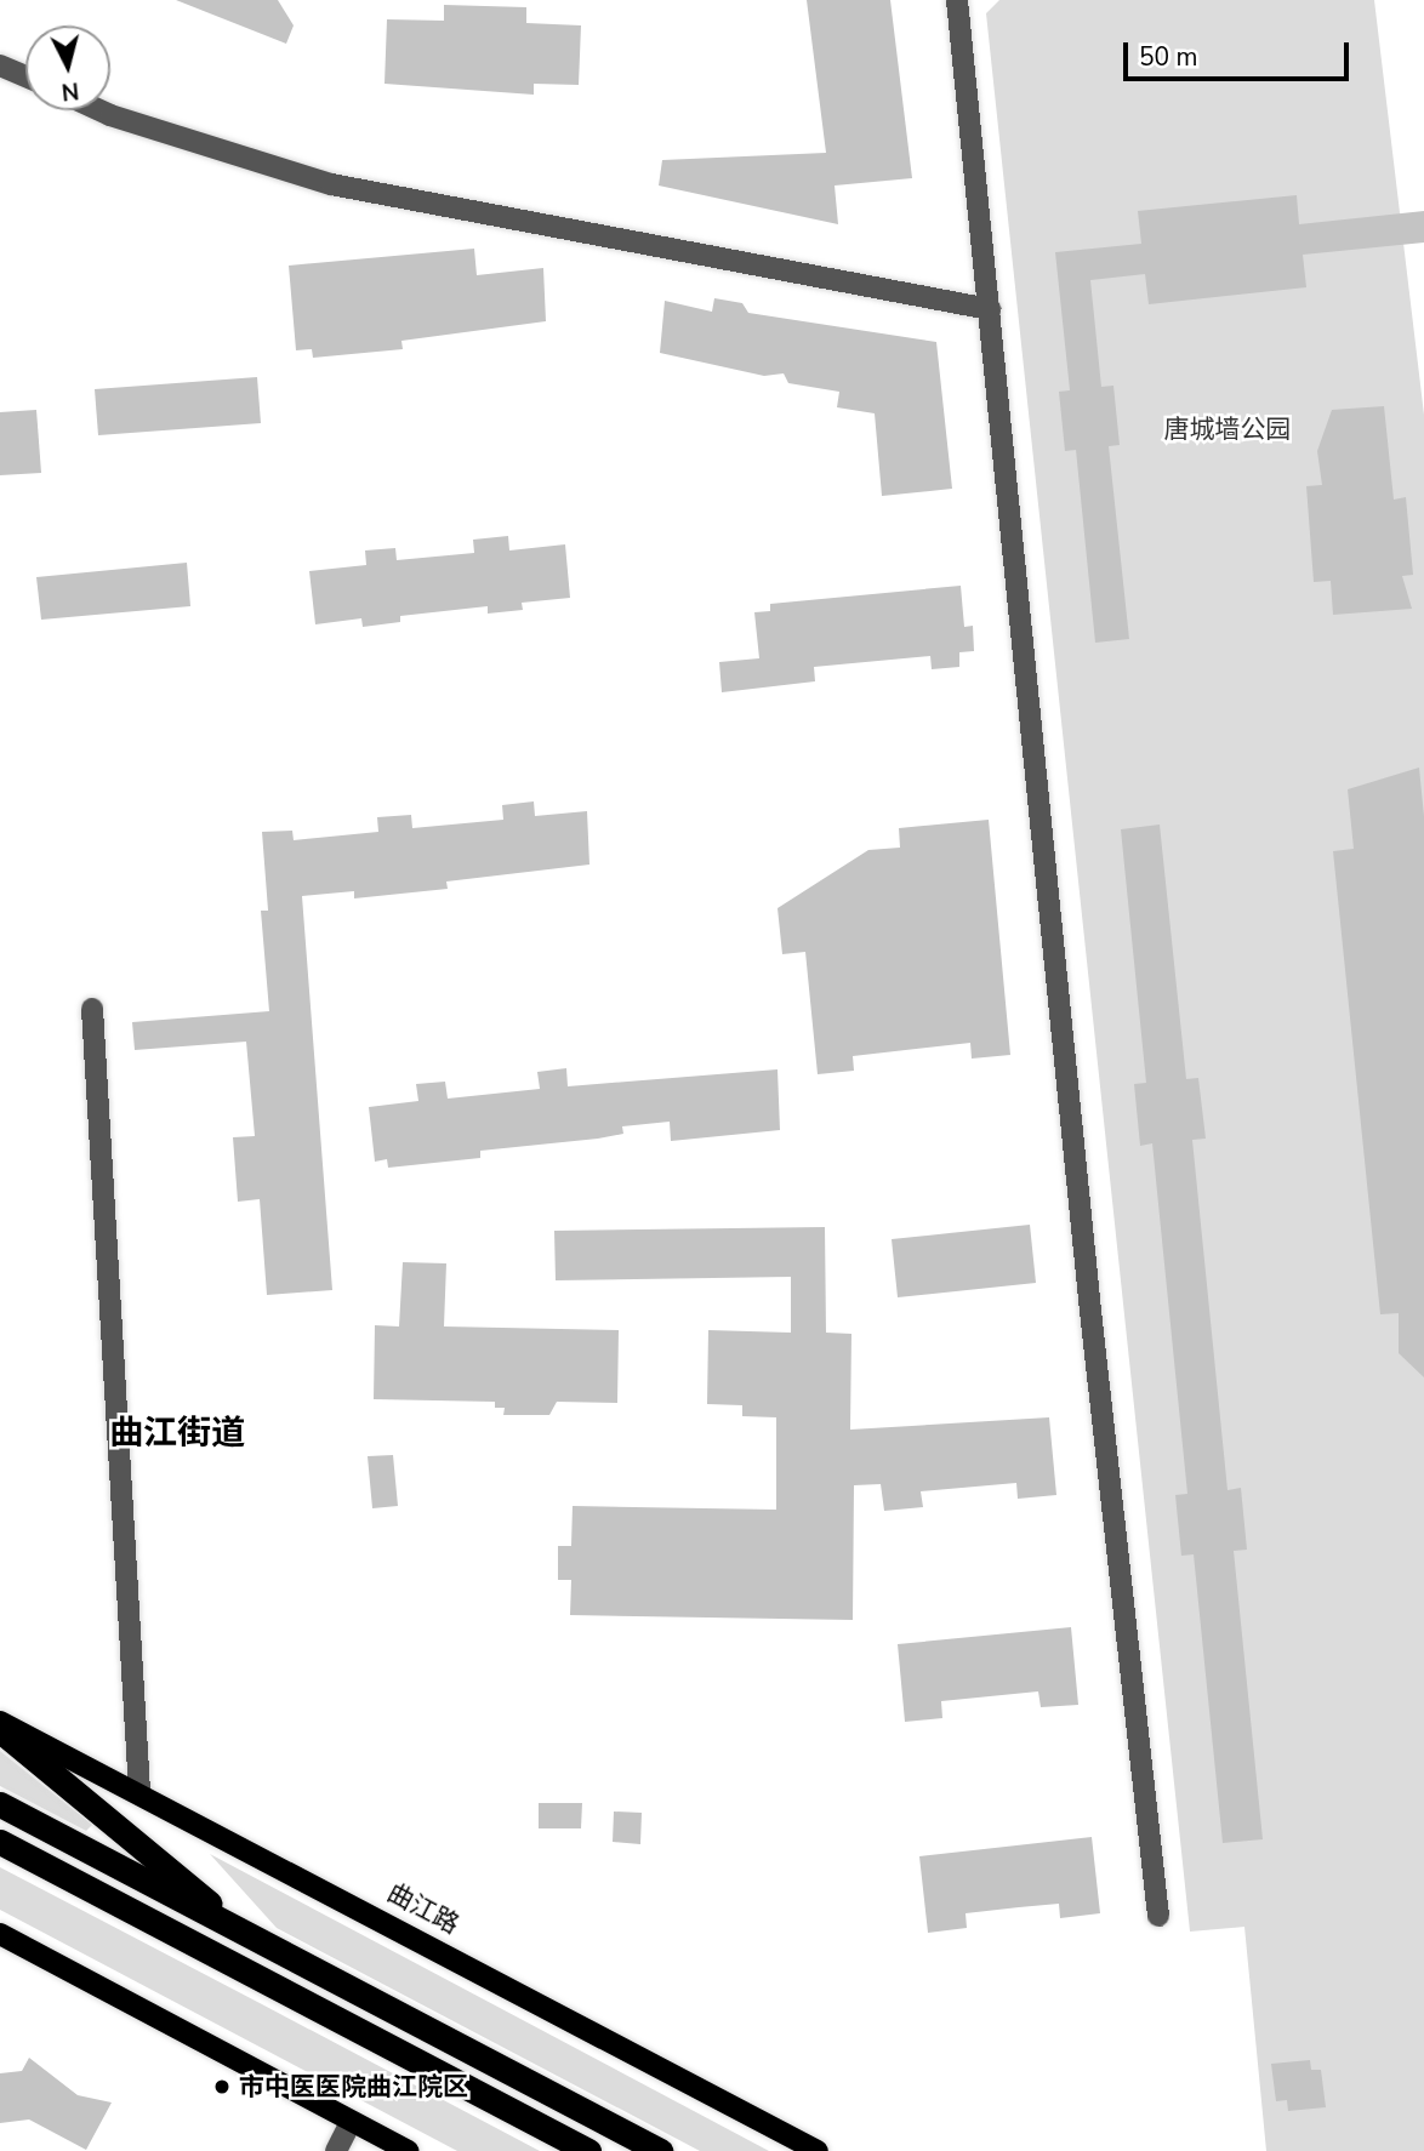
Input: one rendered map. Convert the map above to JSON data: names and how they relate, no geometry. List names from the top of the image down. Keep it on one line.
{"streets":{"main road":["曲江路"]},"districts":["曲江街道"],"parks":["唐城墙公园"],"places":["市中医医院曲江院区"],"scale_bar":"50 m","north":"bottom"}
